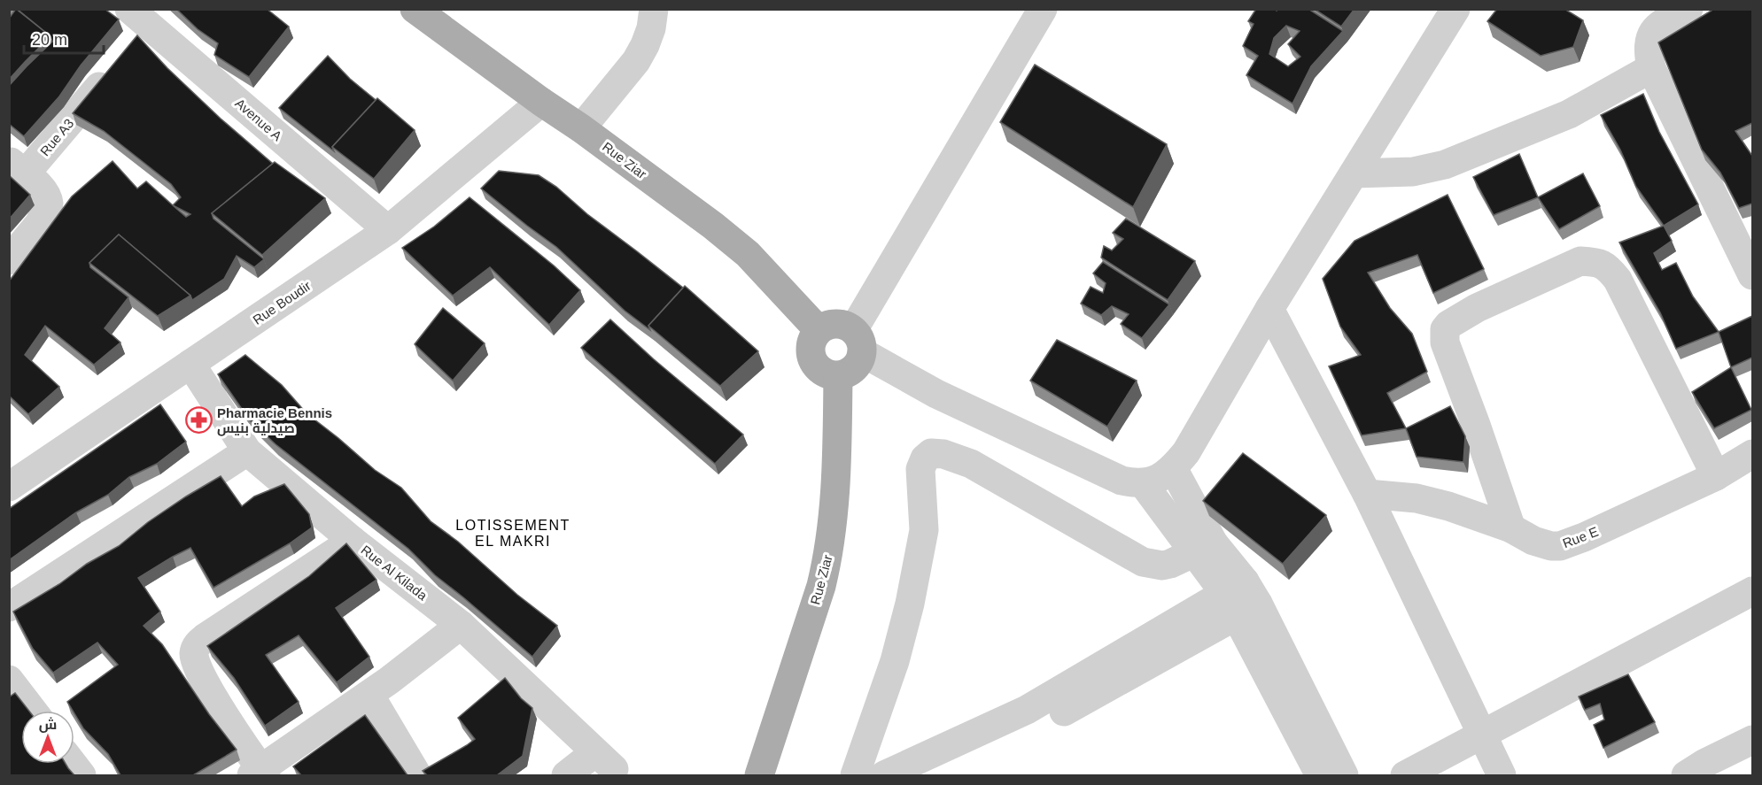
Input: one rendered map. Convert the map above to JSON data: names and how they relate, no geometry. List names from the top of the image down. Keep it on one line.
{"streets":{"main road":["Rue Ziar"],"street":["Avenue A","Rue A3","Rue Boudir","Rue E","Rue Al Kilada"]},"crossings":[["Avenue A","Rue A3"],["Avenue A","Rue Boudir"],["Rue Ziar","Rue Boudir"],["Rue Boudir","Rue Al Kilada"]],"districts":["LOTISSEMENT EL MAKRI"],"places":{"pharmacy":["Pharmacie Bennis صيدلية بنيس"]},"scale_bar":"20 m","north":"top"}
